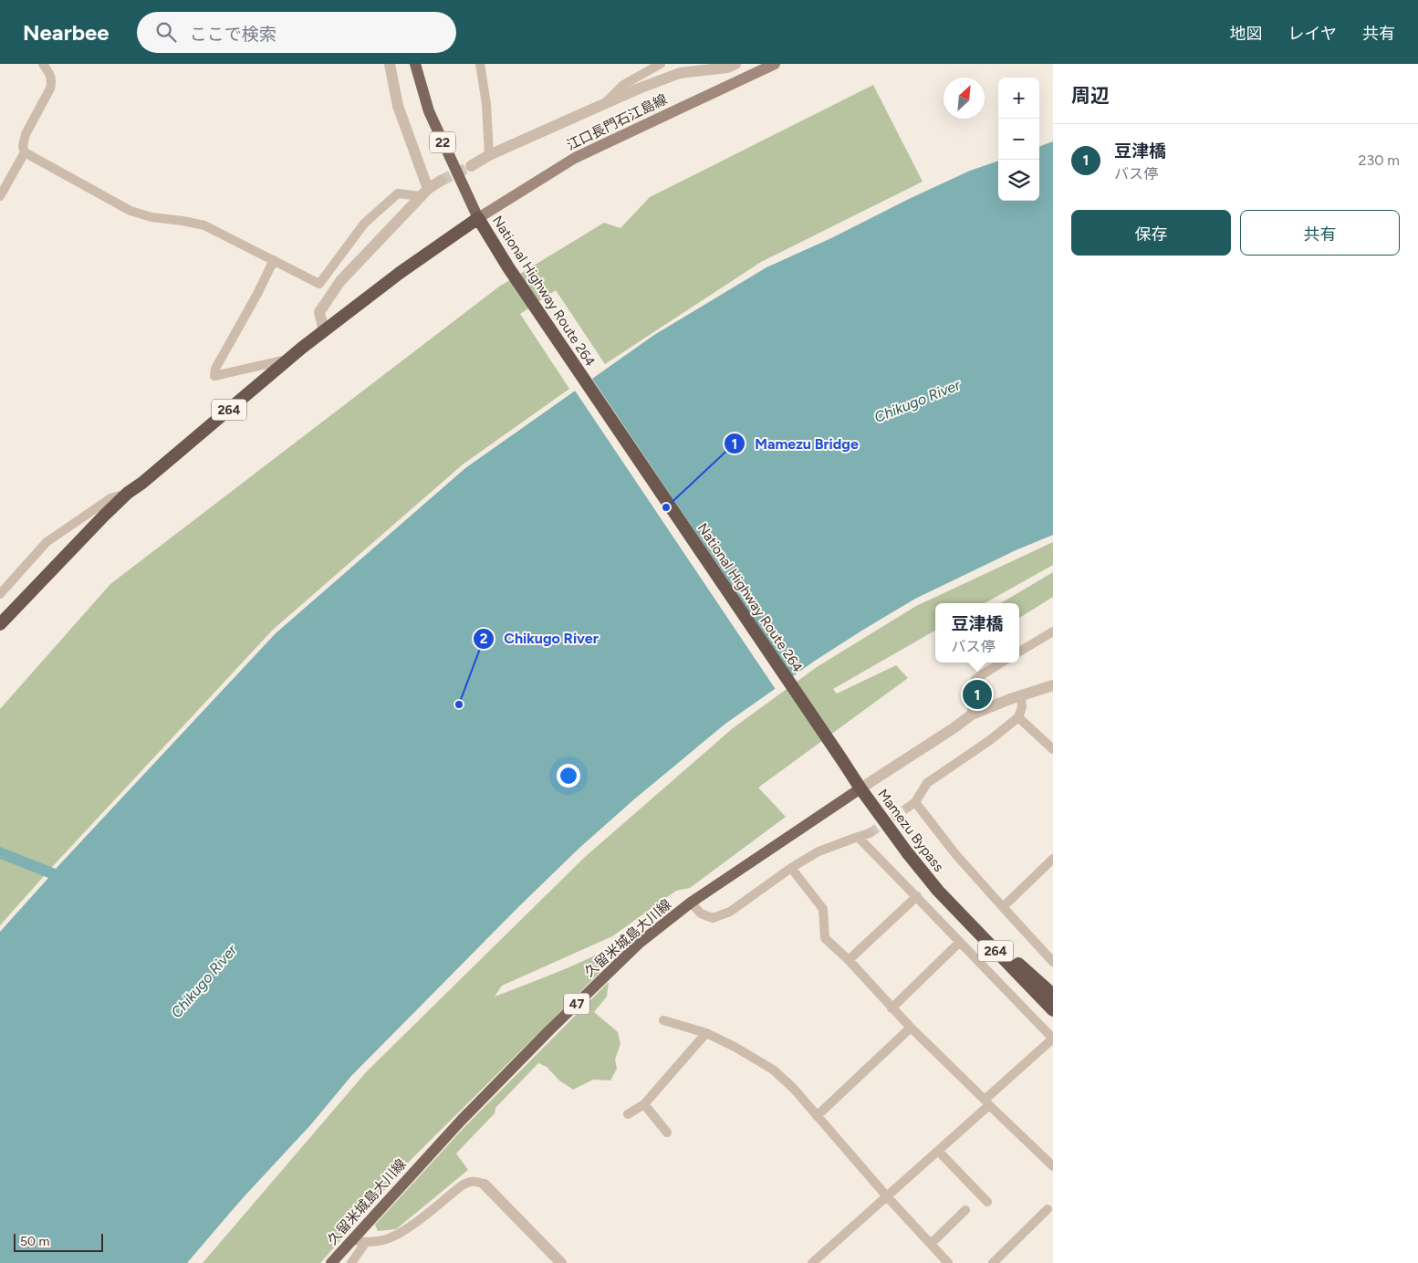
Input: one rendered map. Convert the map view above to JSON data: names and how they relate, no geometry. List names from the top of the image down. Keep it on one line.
{"streets":{"highway":["National Highway Route 264","264","Mamezu Bypass"],"main road":["江口長門石江島線","22","久留米城島大川線","47"]},"crossings":[["江口長門石江島線","22"],["江口長門石江島線","National Highway Route 264"],["22","National Highway Route 264"],["National Highway Route 264","Mamezu Bypass"],["National Highway Route 264","久留米城島大川線"],["Mamezu Bypass","久留米城島大川線"]],"water":["Chikugo River"],"places":["Mamezu Bridge","Chikugo River"],"scale_bar":"50 m","north":"top right","page":{"header":"Nearbee","search":"ここで検索","nav":["地図","レイヤ","共有"],"heading":"周辺","map_buttons":["+","−"],"list":[{"mark":"1","name":"豆津橋","note":"バス停","value":"230 m"}],"buttons":["保存","共有"],"popup":["豆津橋","バス停"],"pins":"1","scale":"50 m"}}
